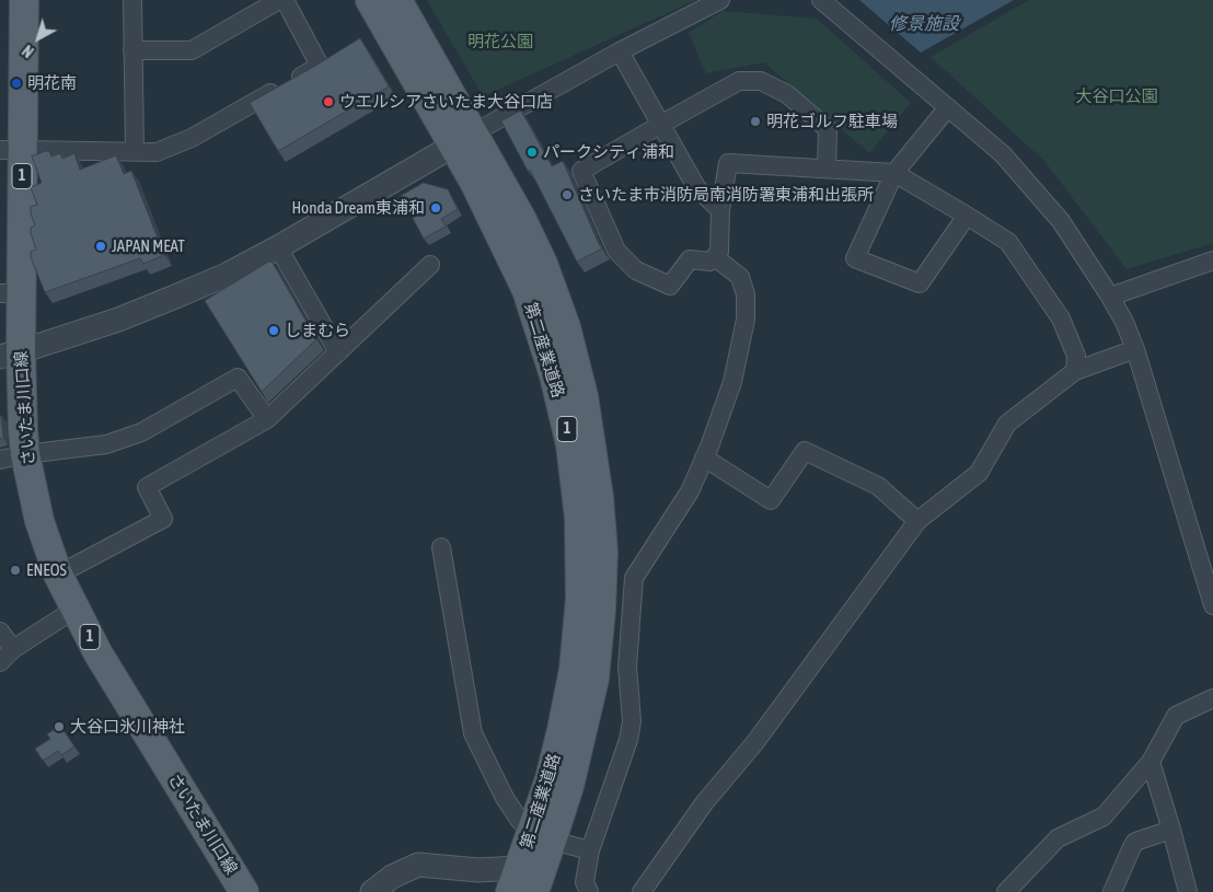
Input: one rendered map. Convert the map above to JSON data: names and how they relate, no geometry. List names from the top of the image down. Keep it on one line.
{"streets":{"main road":["1","第二産業道路","さいたま川口線"]},"water":["修景施設"],"parks":["明花公園","大谷口公園"],"places":["明花南","ウエルシアさいたま大谷口店","明花ゴルフ駐車場","パークシティ浦和","さいたま市消防局南消防署東浦和出張所","Honda Dream東浦和","JAPAN MEAT","しまむら","ENEOS","大谷口氷川神社"],"north":"bottom left"}
